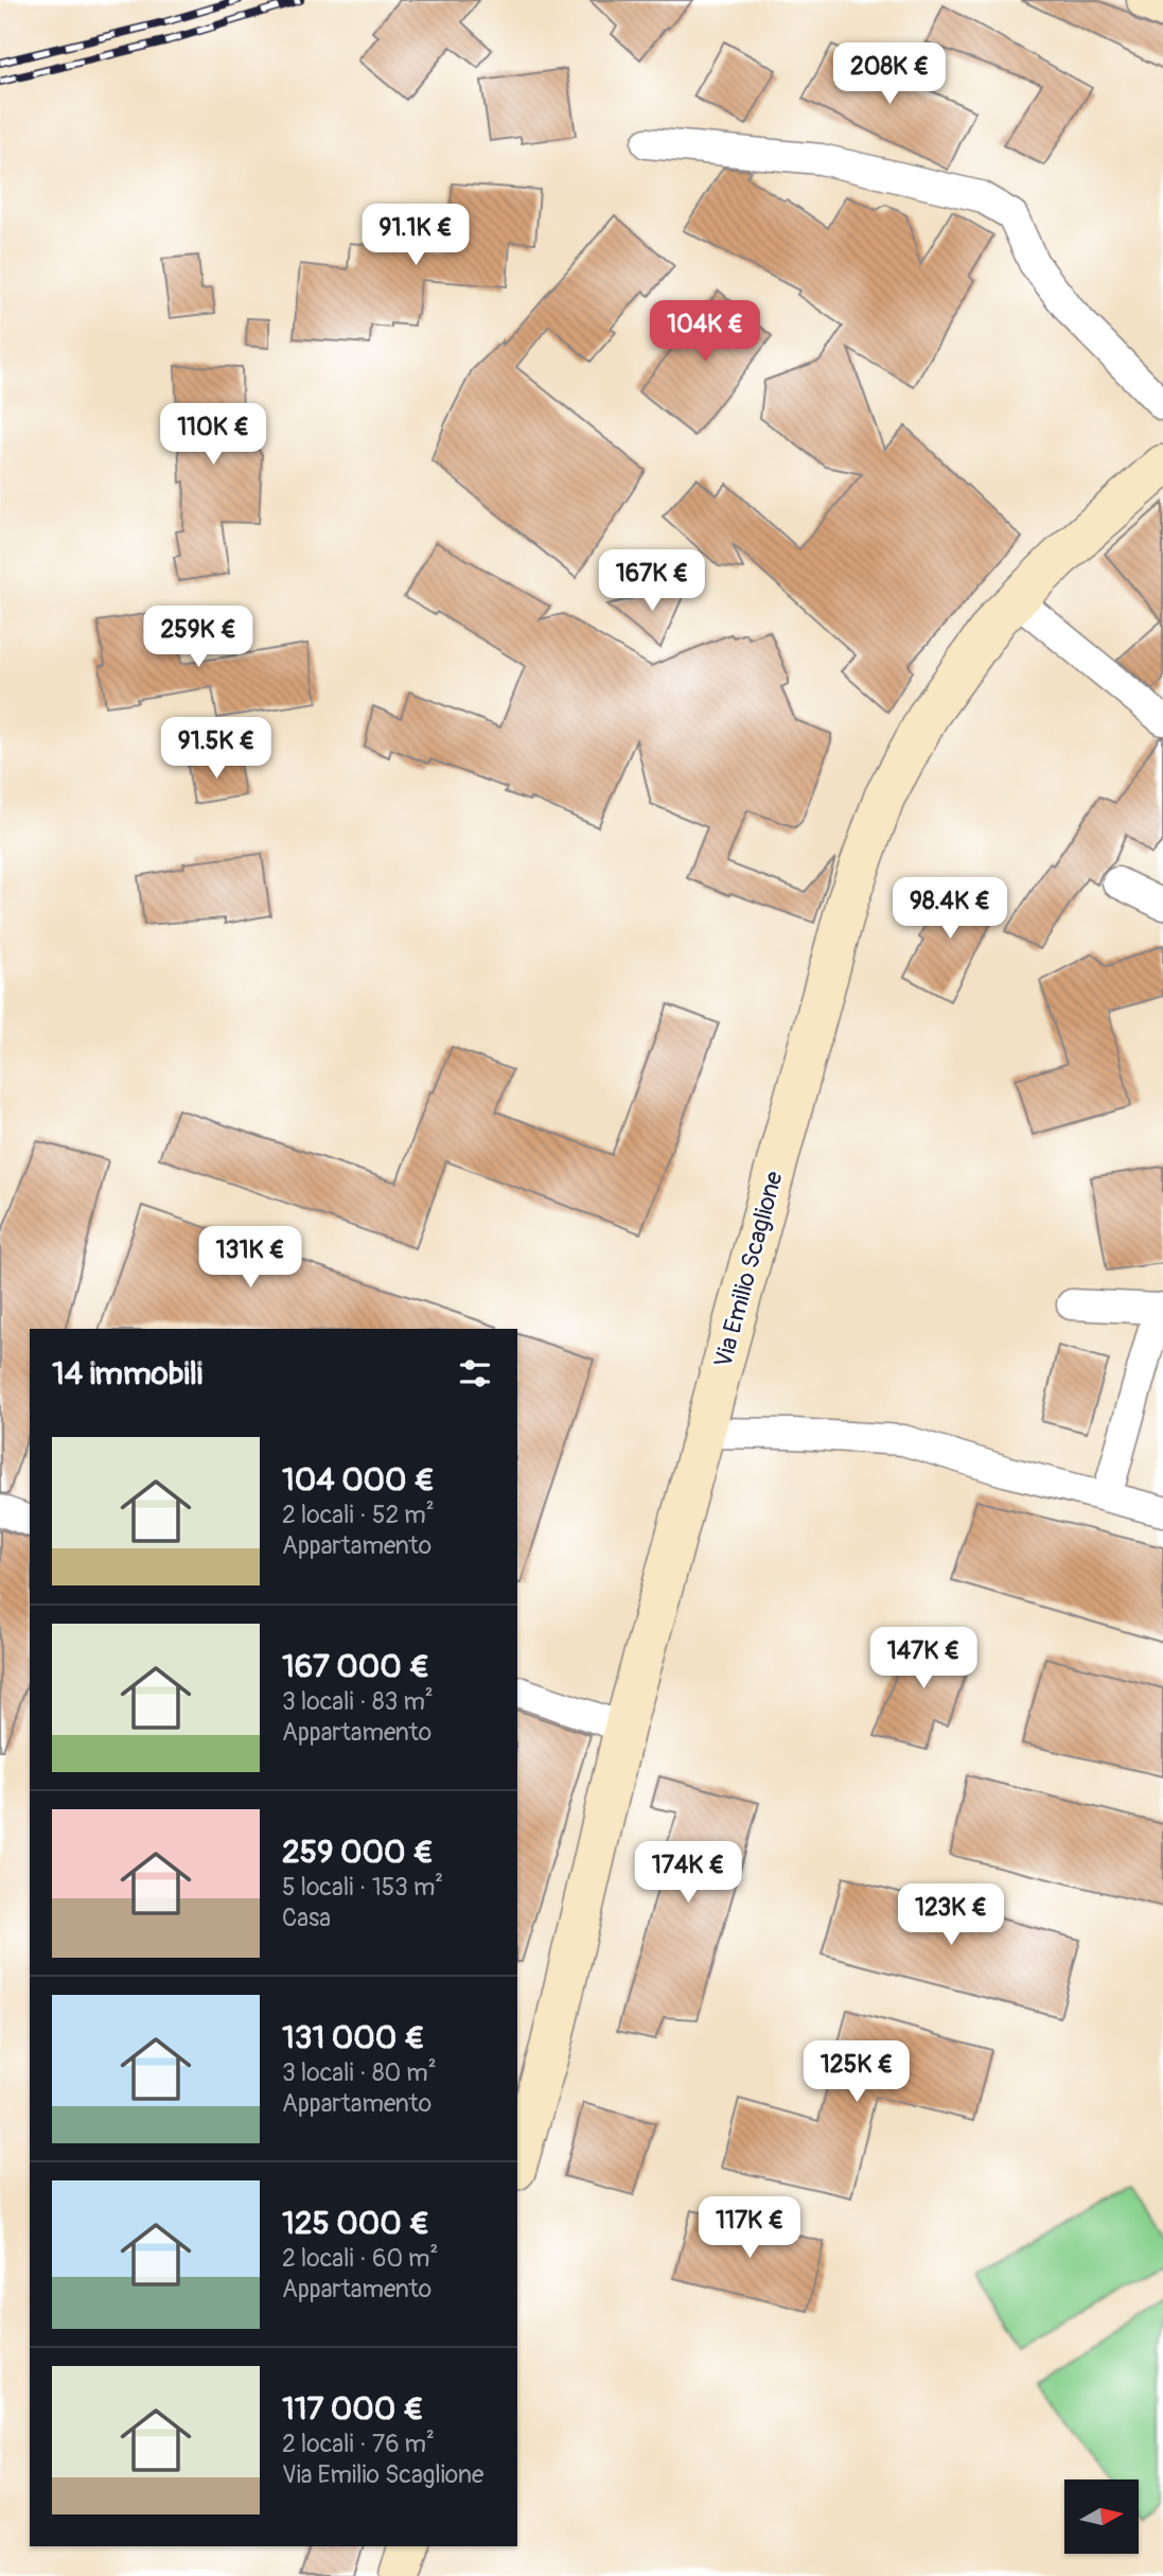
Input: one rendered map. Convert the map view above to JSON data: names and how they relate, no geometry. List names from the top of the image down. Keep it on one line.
{"streets":{"main road":["Via Emilio Scaglione"]},"north":"right","page":{"price":["208K €","91.1K €","104K €","110K €","167K €","259K €","91.5K €","98.4K €","131K €","147K €","174K €","123K €","125K €","117K €"],"heading":"14 immobili","list":[{"name":"104 000 €","note":"2 locali · 52 m² · Appartamento"},{"name":"167 000 €","note":"3 locali · 83 m² · Appartamento"},{"name":"259 000 €","note":"5 locali · 153 m² · Casa"},{"name":"131 000 €","note":"3 locali · 80 m² · Appartamento"},{"name":"125 000 €","note":"2 locali · 60 m² · Appartamento"},{"name":"117 000 €","note":"2 locali · 76 m² · Via Emilio Scaglione"}]}}
